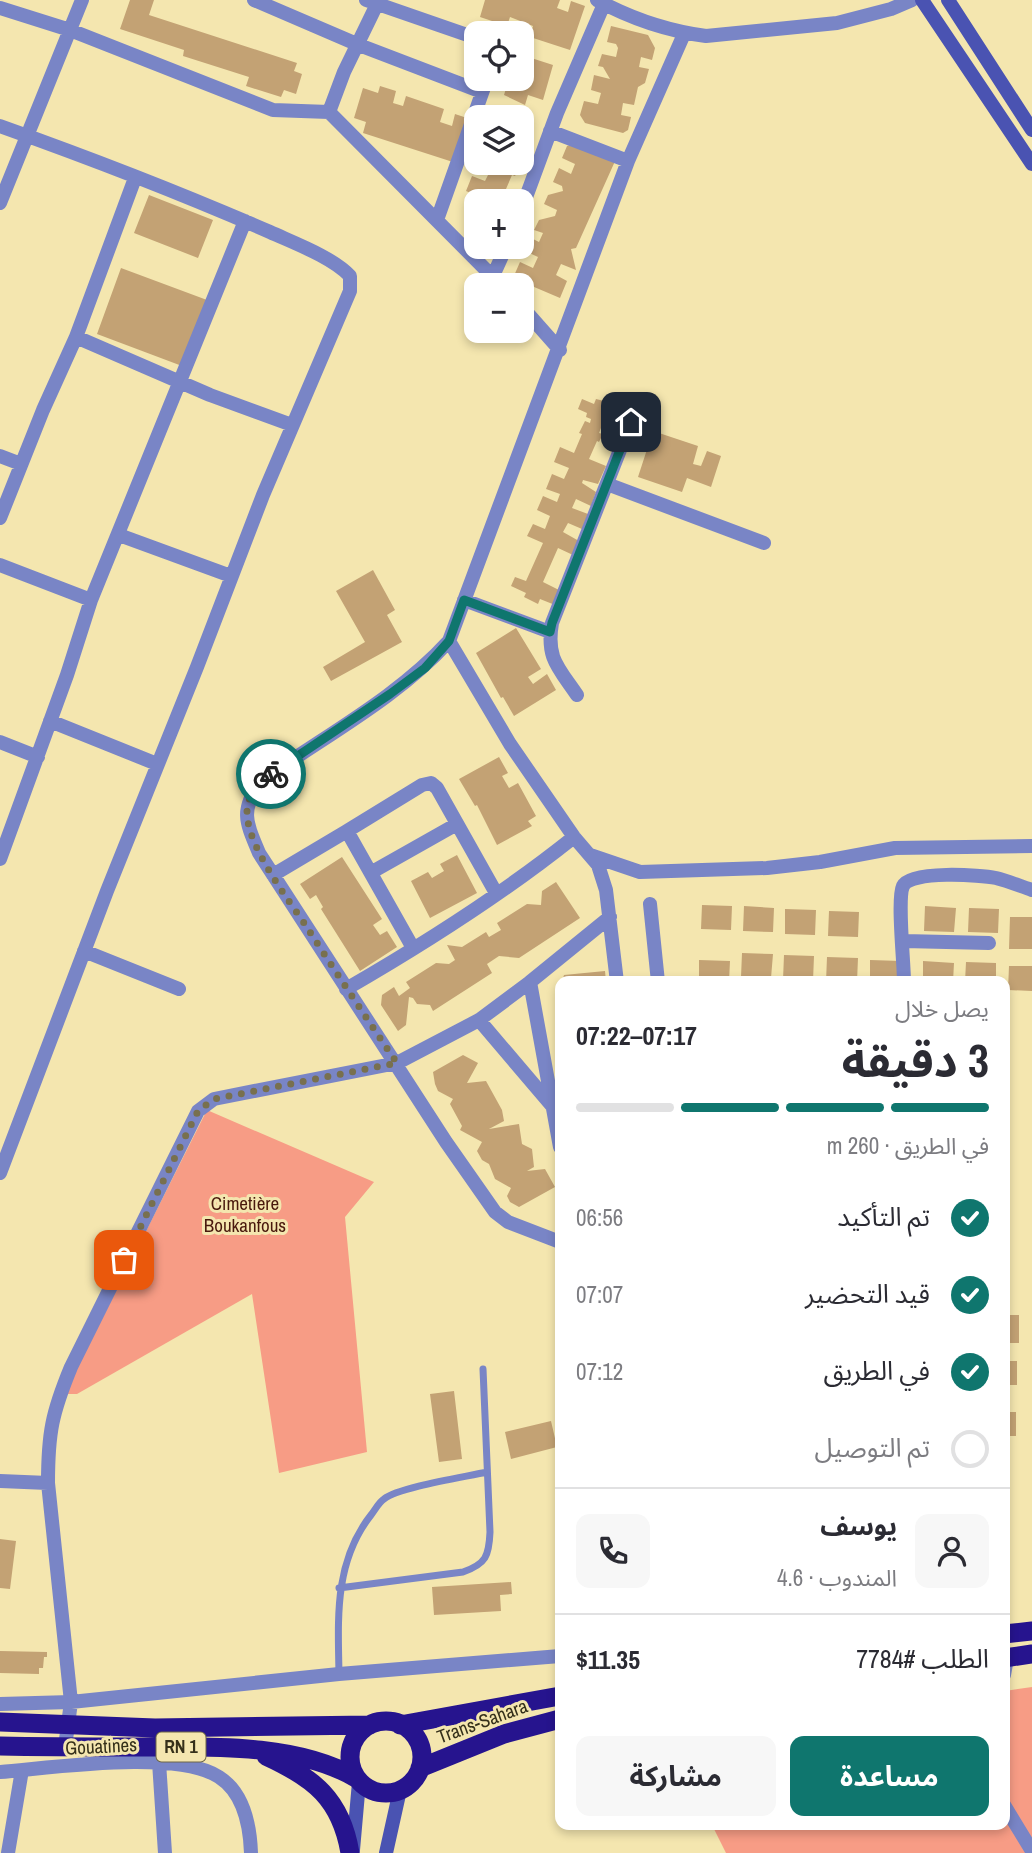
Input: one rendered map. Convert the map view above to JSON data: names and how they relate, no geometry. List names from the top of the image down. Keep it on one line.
{"streets":{"highway":["Trans-Sahara","RN 1"],"street":["Gouatines"]},"crossings":[["Trans-Sahara","RN 1"]],"parks":["Cimetière Boukanfous"],"page":{"map_buttons":["+","−"],"heading":["3 دقيقة","يصل خلال","07:17–07:22"],"panel":["يوسف","المندوب · 4.6","الطلب #7784","$11.35"],"bar":"في الطريق · 260 m","list":[["تم التأكيد","06:56"],["قيد التحضير","07:07"],["في الطريق","07:12"],"تم التوصيل"],"buttons":["مساعدة","مشاركة"]}}
